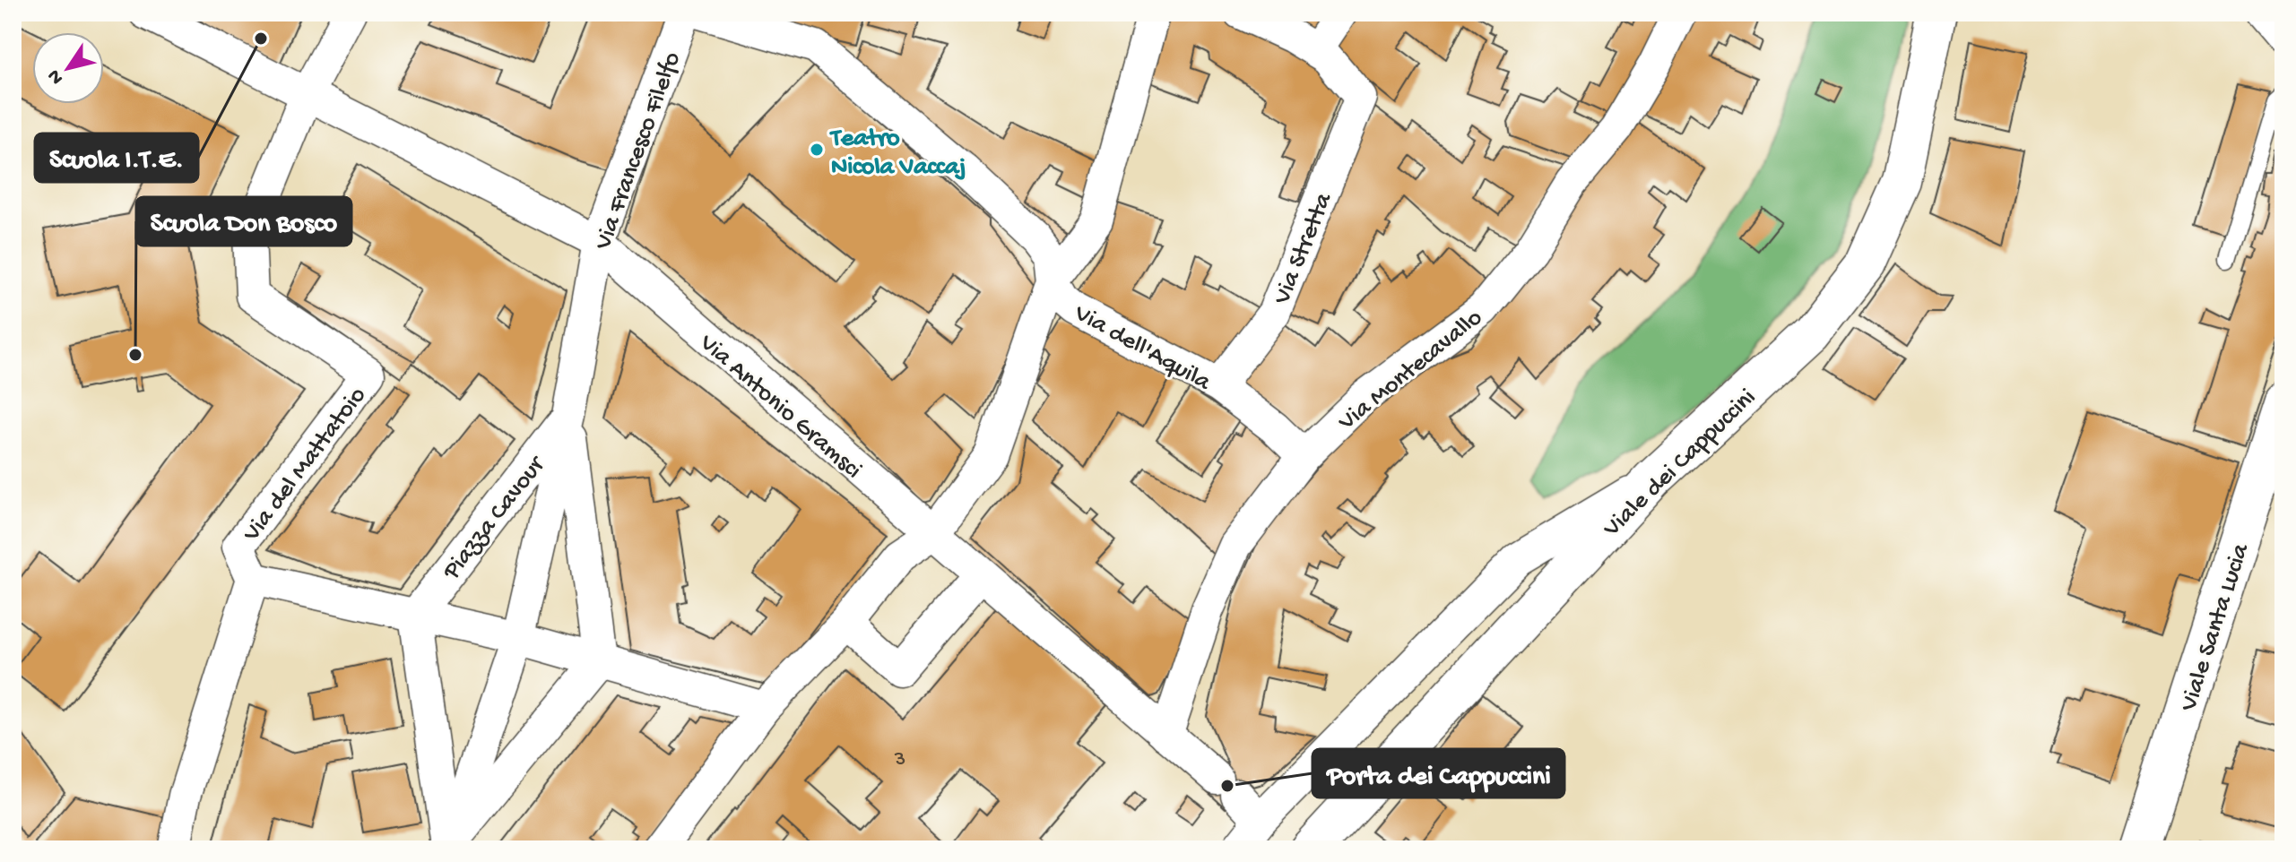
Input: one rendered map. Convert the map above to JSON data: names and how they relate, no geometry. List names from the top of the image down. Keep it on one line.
{"streets":{"street":["Via Francesco Filelfo","Via Stretta","Via dell'Aquila","Via Montecavallo","Via Antonio Gramsci","Viale dei Cappuccini","Via del Mattatoio","Piazza Cavour","Viale Santa Lucia"]},"crossings":[["Via Francesco Filelfo","Via Antonio Gramsci"],["Via Francesco Filelfo","Piazza Cavour"],["Via Stretta","Via dell'Aquila"],["Via dell'Aquila","Via Montecavallo"],["Via Montecavallo","Via Antonio Gramsci"],["Via Antonio Gramsci","Via del Mattatoio"]],"places":["Scuola I.T.E.","Teatro Nicola Vaccaj","Scuola Don Bosco","Porta dei Cappuccini"],"house_numbers":["3"],"north":"bottom left"}
